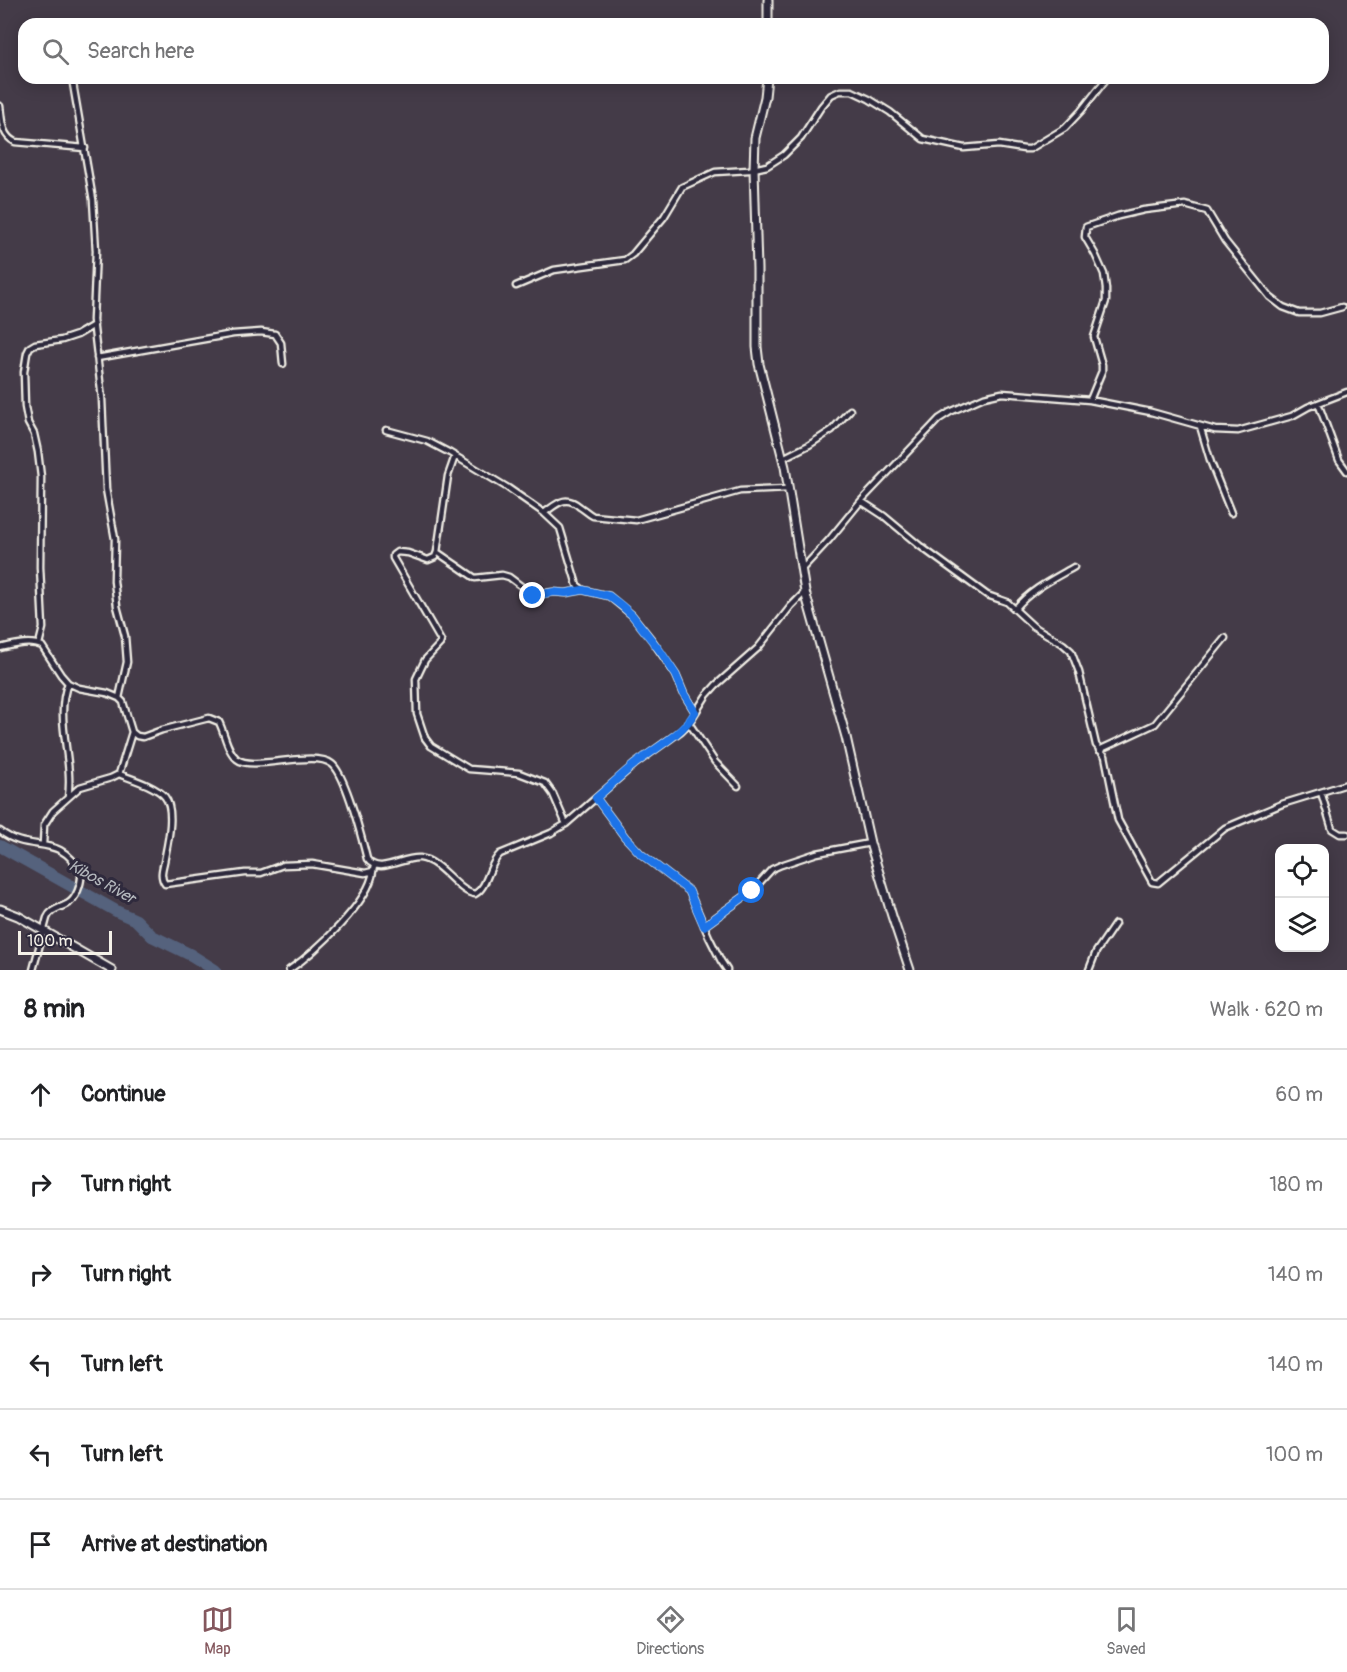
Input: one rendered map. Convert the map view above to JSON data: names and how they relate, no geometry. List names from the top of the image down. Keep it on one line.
{"water":["Kibos River"],"scale_bar":"100 m","page":{"search":"Search here","scale":"100 m","heading":["8 min","Walk · 620 m"],"list":[["Continue","60 m"],["Turn right","180 m"],["Turn right","140 m"],["Turn left","140 m"],["Turn left","100 m"],"Arrive at destination"],"nav":["Map","Directions","Saved"]}}
